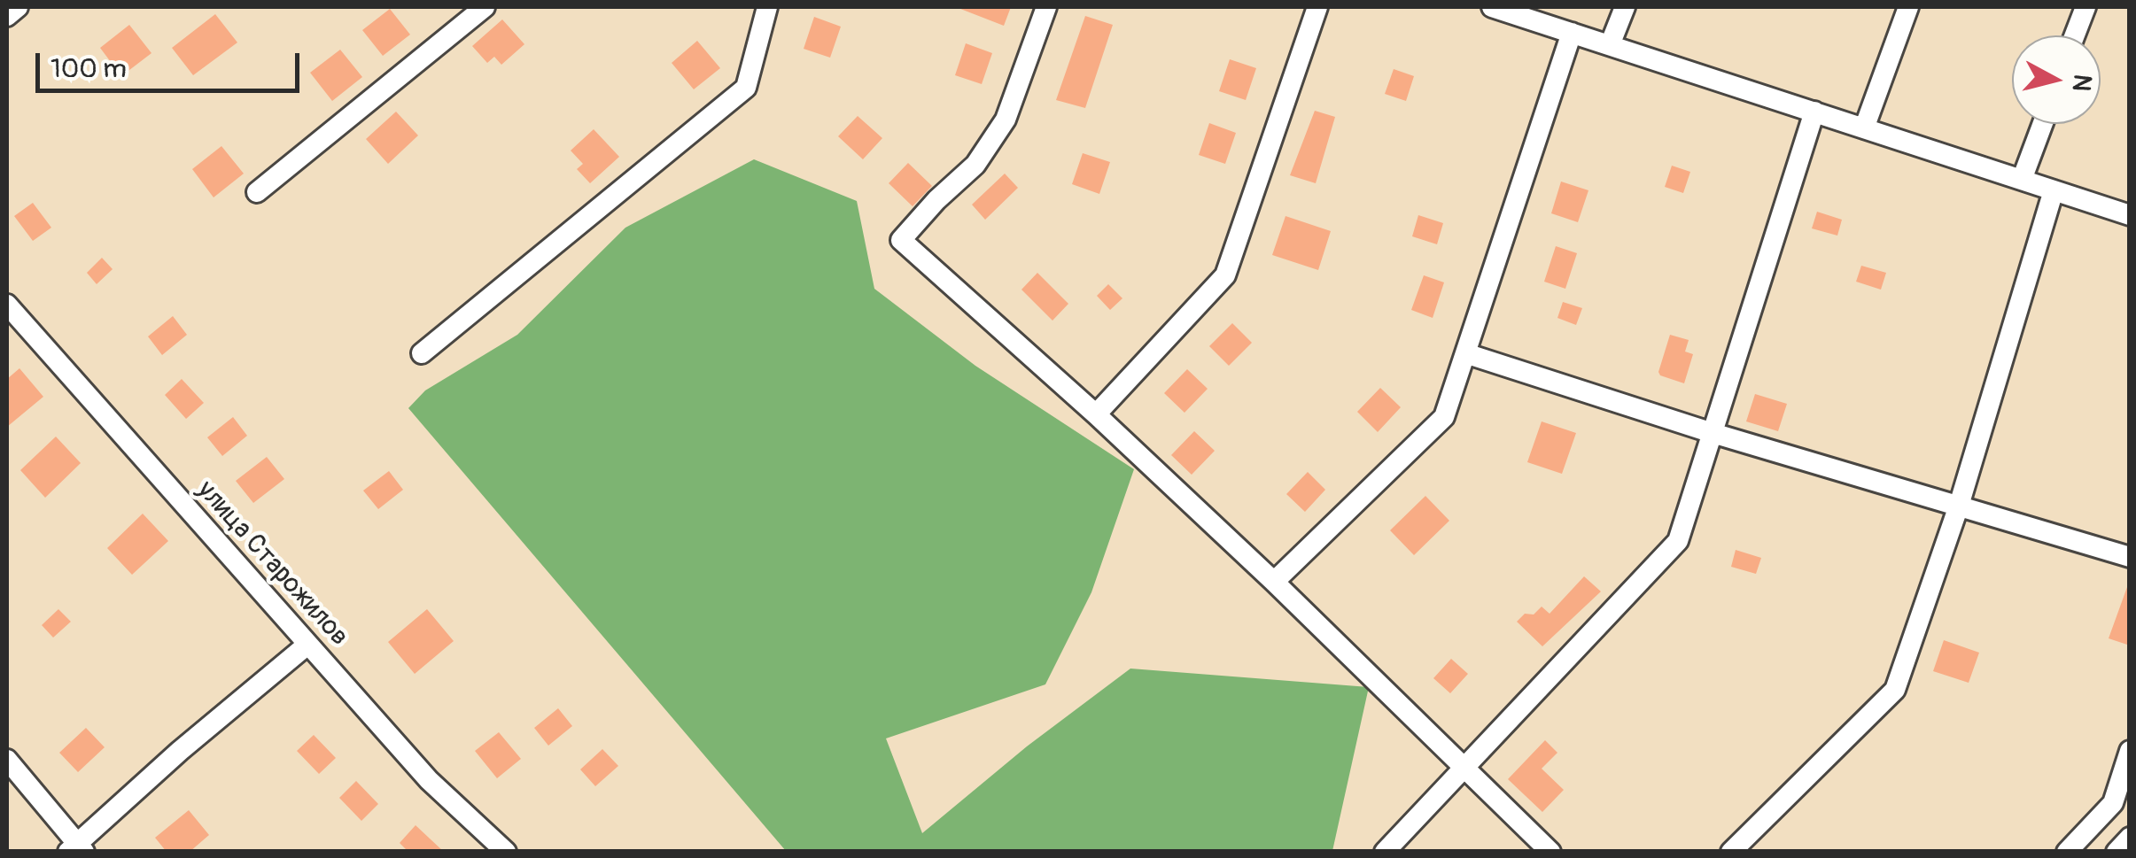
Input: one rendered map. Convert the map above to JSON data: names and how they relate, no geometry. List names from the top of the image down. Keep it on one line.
{"streets":{"street":["улица Старожилов"]},"scale_bar":"100 m","north":"right"}
